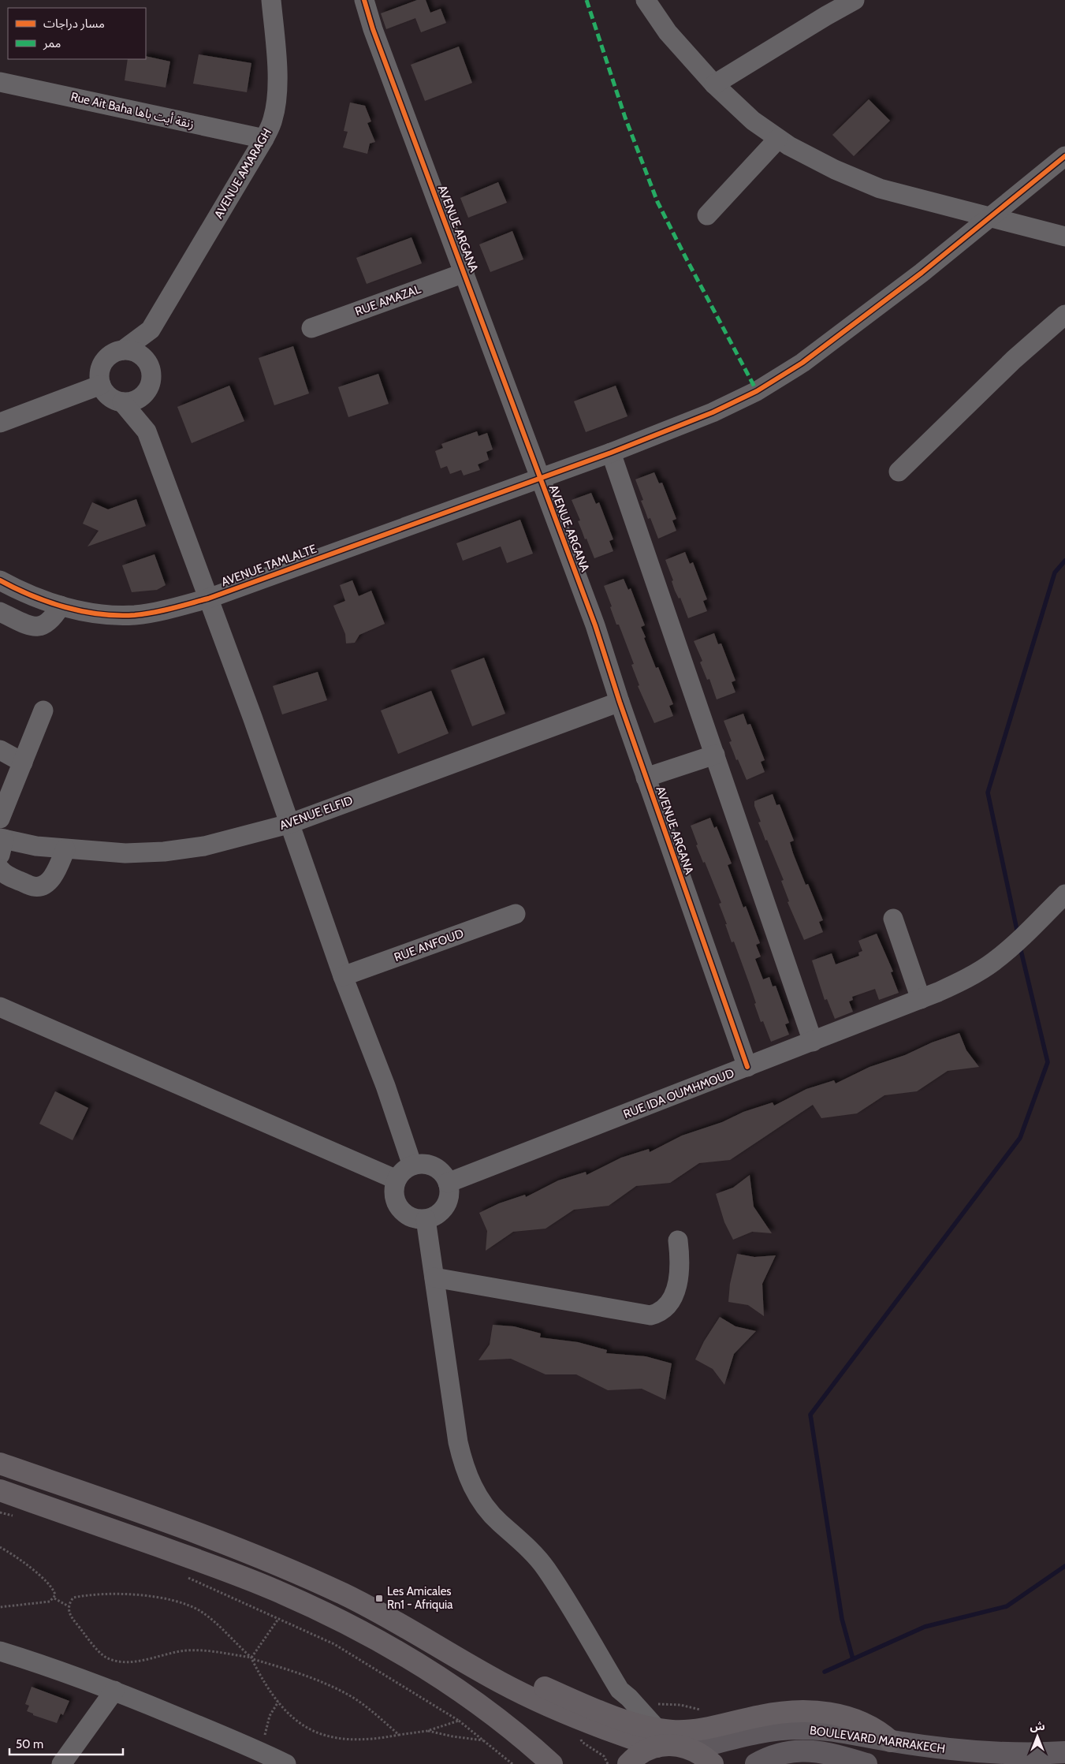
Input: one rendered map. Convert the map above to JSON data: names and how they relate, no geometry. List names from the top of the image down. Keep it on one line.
{"streets":{"main road":["BOULEVARD MARRAKECH"],"street":["Rue Ait Baha زنقة أيت باها","AVENUE AMARAGH","AVENUE ARGANA","RUE AMAZAL","AVENUE TAMLALTE","AVENUE ELFID","RUE ANFOUD","RUE IDA OUMHMOUD"]},"crossings":[["Rue Ait Baha زنقة أيت باها","AVENUE AMARAGH"],["AVENUE ARGANA","RUE AMAZAL"],["AVENUE ARGANA","AVENUE TAMLALTE"],["AVENUE ARGANA","AVENUE ELFID"],["AVENUE ARGANA","RUE IDA OUMHMOUD"]],"places":{"transit":["Les Amicales Rn1 - Afriquia"]},"legend":["مسار دراجات","ممر"],"scale_bar":"50 m","north":"top"}
